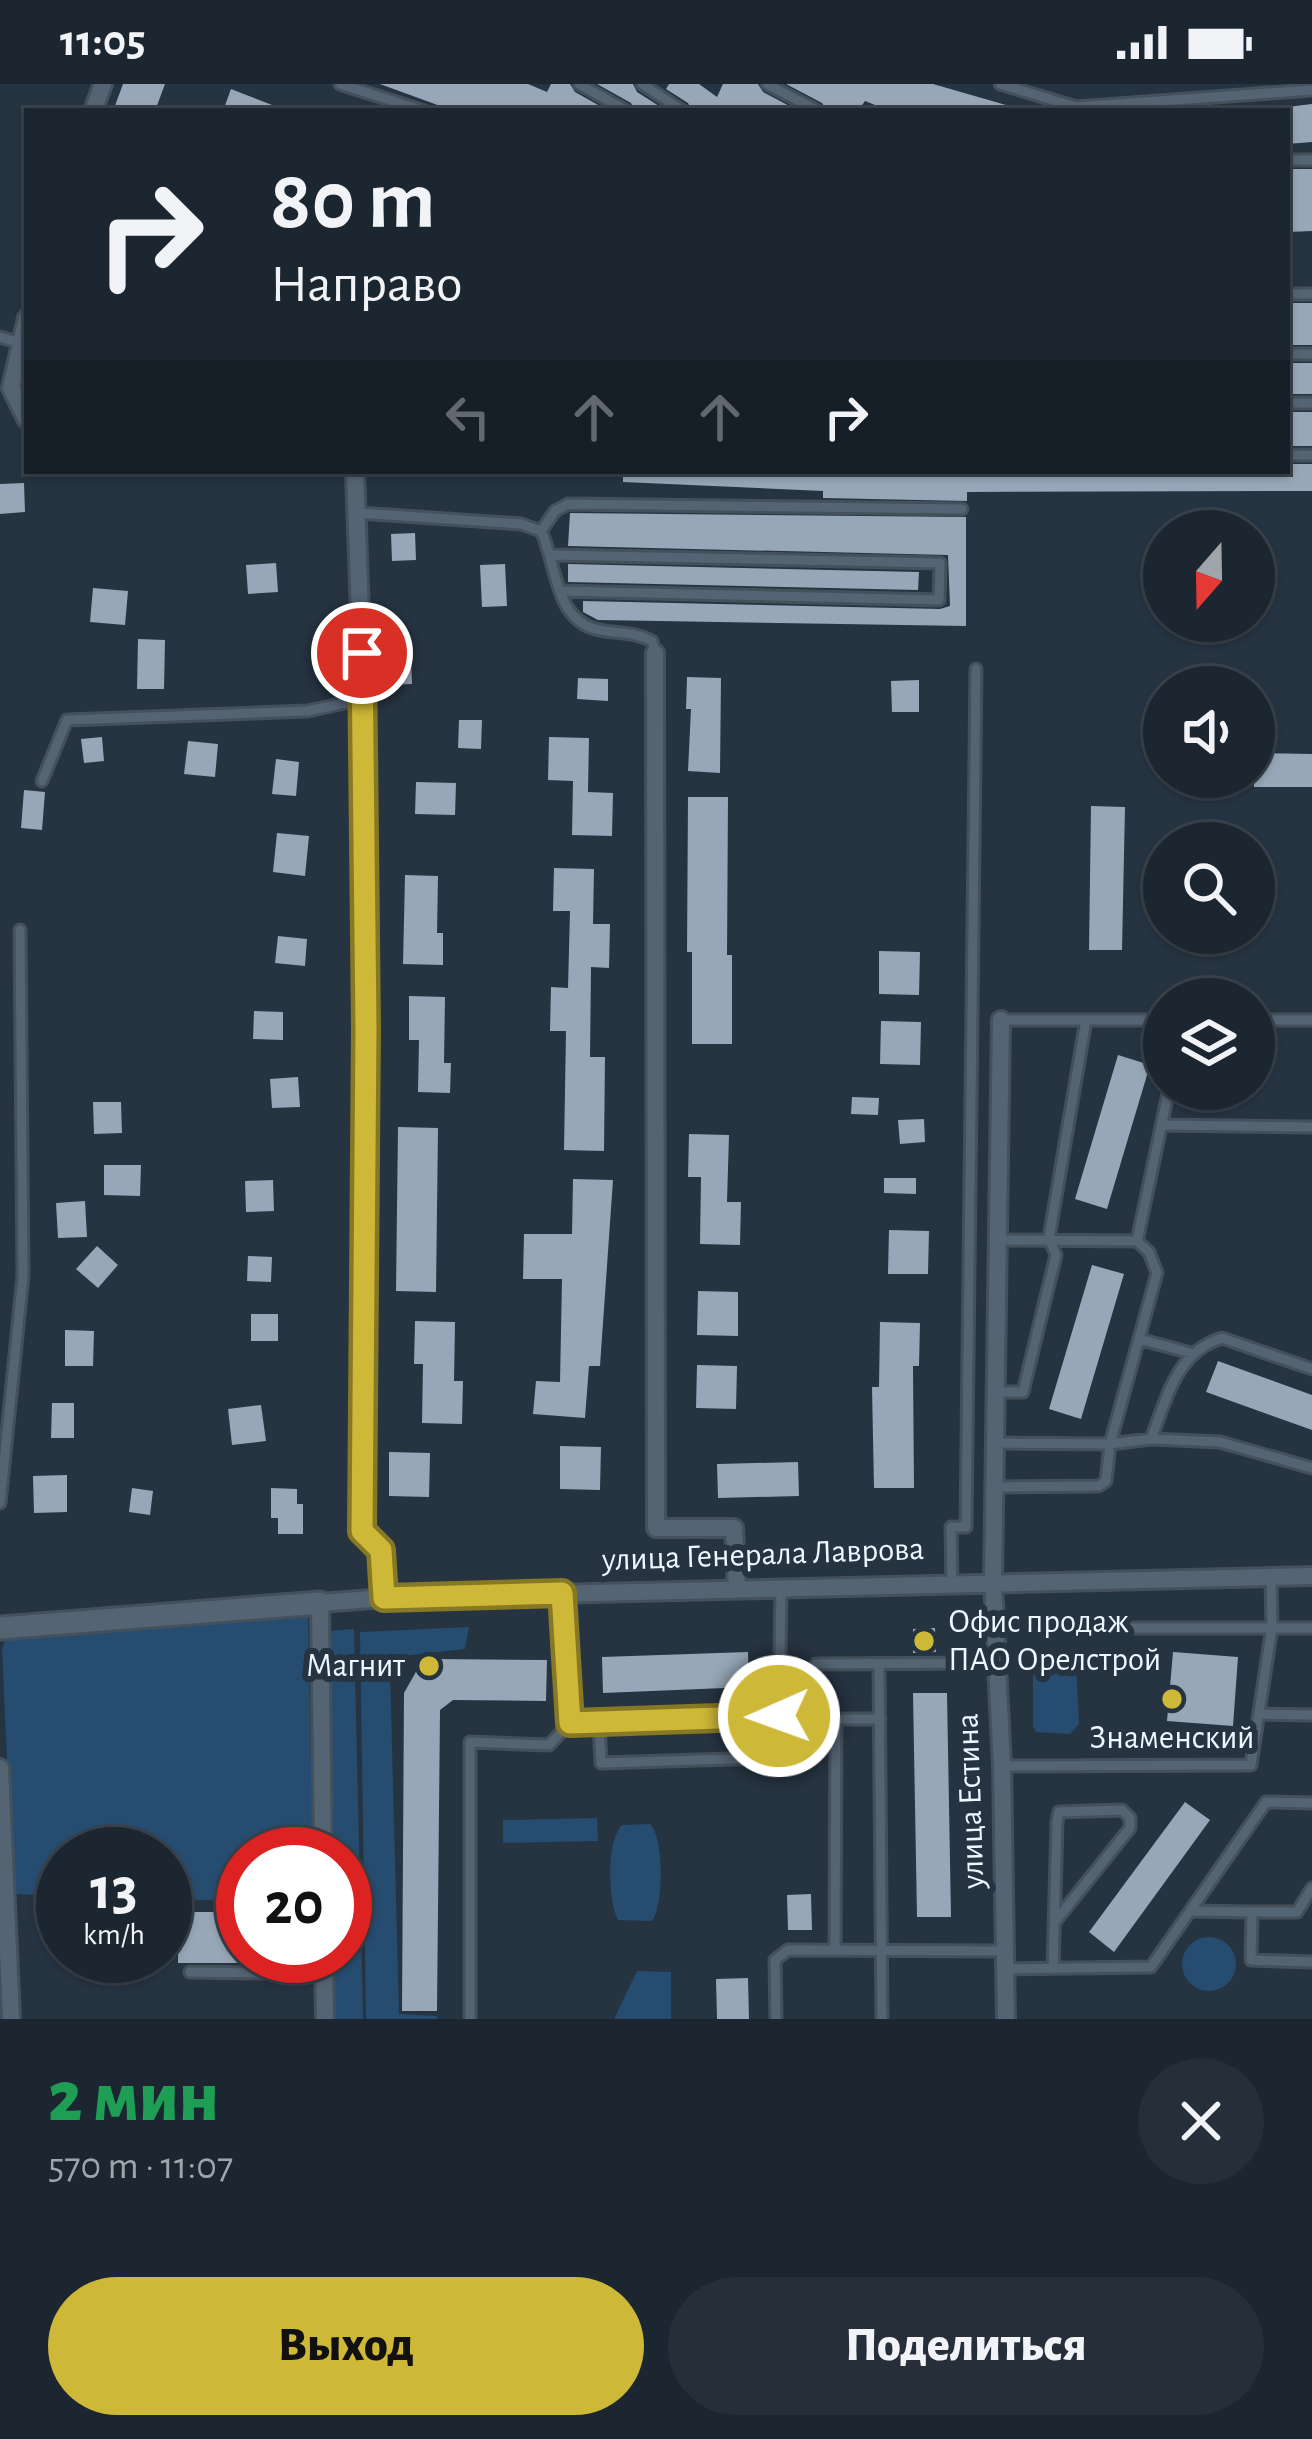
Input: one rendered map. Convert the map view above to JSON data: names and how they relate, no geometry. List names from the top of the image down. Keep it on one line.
{"streets":{"street":["улица Генерала Лаврова","улица Естина"]},"crossings":[["улица Генерала Лаврова","улица Естина"]],"places":["Офис продаж ПАО Орелстрой","Магнит","Знаменский"],"north":"bottom","page":{"status":"11:05","turn":["80 m","Направо"],"speed":"13 km/h","limit":"20","heading":["2 мин","570 m · 11:07"],"buttons":["Выход","Поделиться"]}}
